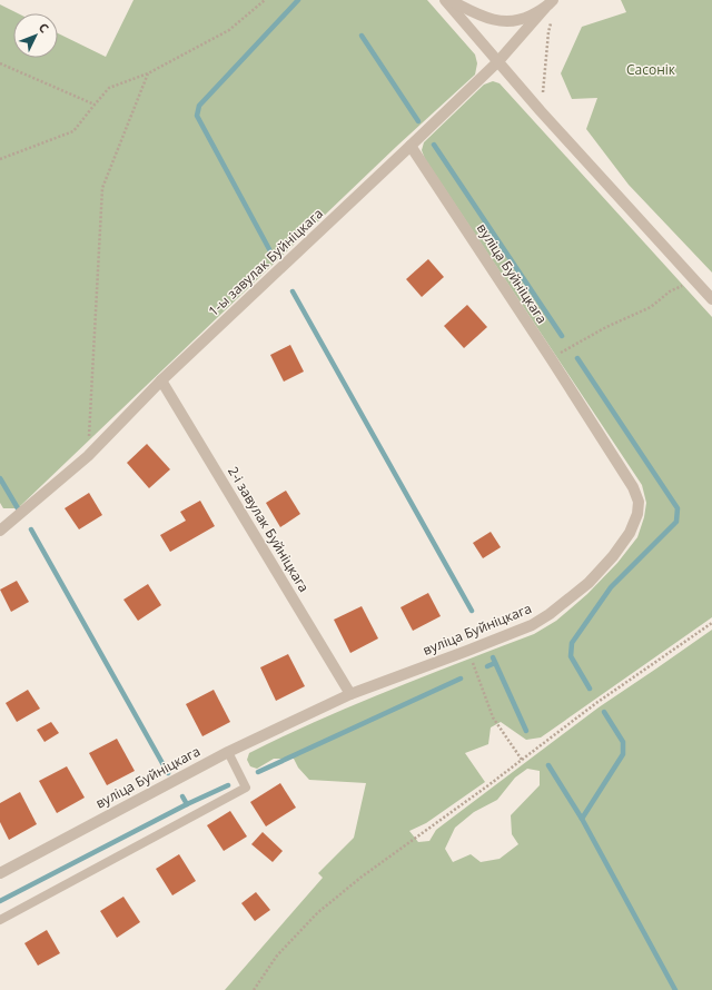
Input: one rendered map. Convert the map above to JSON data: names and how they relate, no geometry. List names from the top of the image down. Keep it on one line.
{"streets":{"street":["1-ы завулак Буйніцкага","вуліца Буйніцкага","2-і завулак Буйніцкага"]},"crossings":[["1-ы завулак Буйніцкага","вуліца Буйніцкага"],["1-ы завулак Буйніцкага","2-і завулак Буйніцкага"],["вуліца Буйніцкага","2-і завулак Буйніцкага"]],"parks":["Сасонік"],"north":"top right"}
